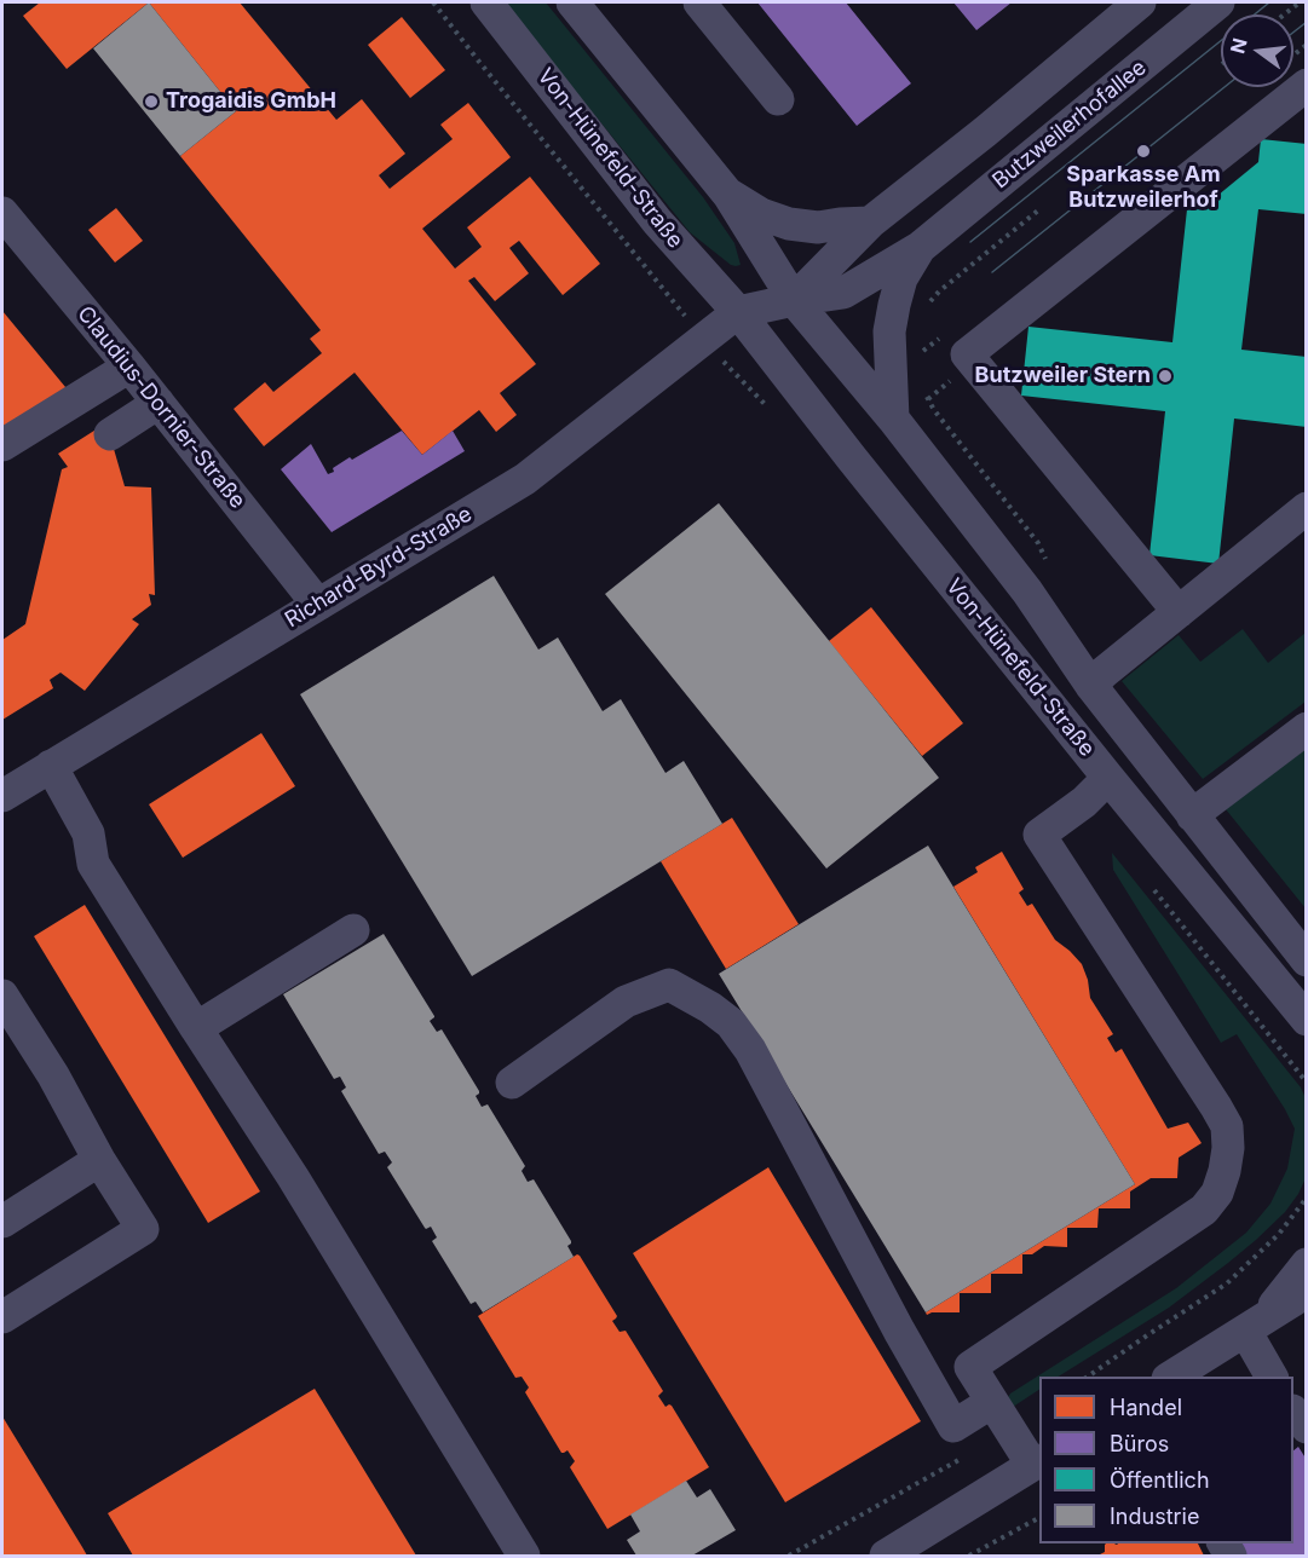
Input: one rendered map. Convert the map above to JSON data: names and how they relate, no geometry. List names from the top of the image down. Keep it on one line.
{"streets":{"street":["Butzweilerhofallee","Von-Hünefeld-Straße","Claudius-Dornier-Straße","Richard-Byrd-Straße"]},"crossings":[["Butzweilerhofallee","Von-Hünefeld-Straße"],["Von-Hünefeld-Straße","Richard-Byrd-Straße"],["Claudius-Dornier-Straße","Richard-Byrd-Straße"]],"places":["Trogaidis GmbH","Sparkasse Am Butzweilerhof","Butzweiler Stern"],"legend":["Handel","Büros","Öffentlich","Industrie"],"north":"left"}
